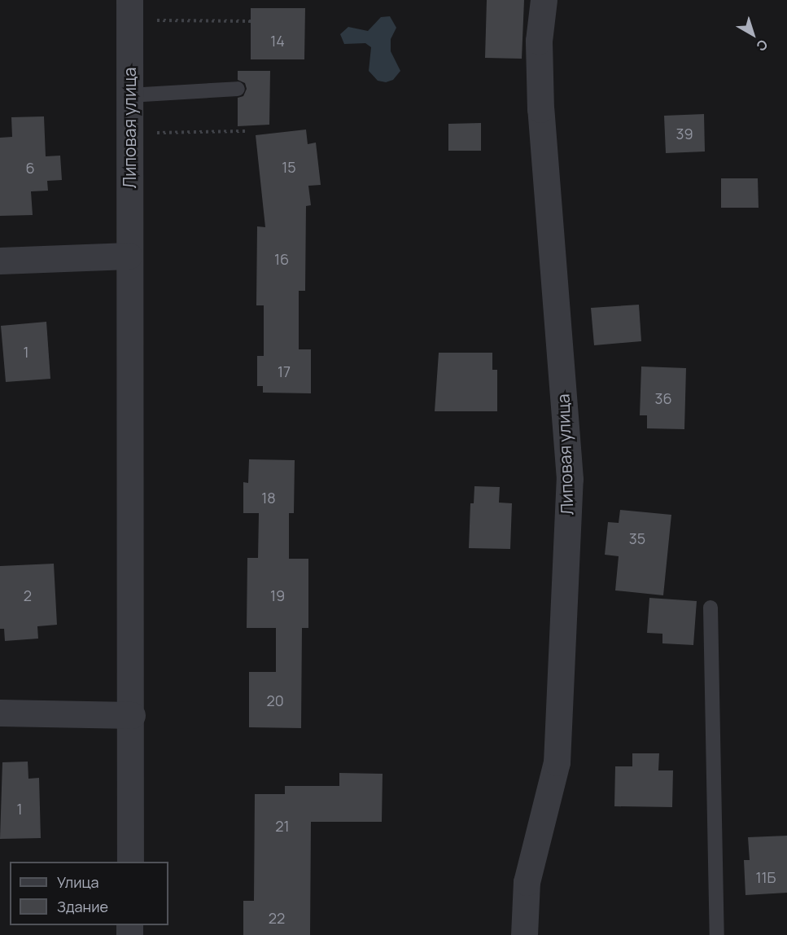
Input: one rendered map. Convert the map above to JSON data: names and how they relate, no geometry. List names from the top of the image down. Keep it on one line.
{"streets":{"street":["Липовая улица"]},"house_numbers":["14","39","15","6","16","1","17","36","18","35","2","19","20","1","21","11Б","22"],"legend":["Улица","Здание"],"north":"bottom right"}
